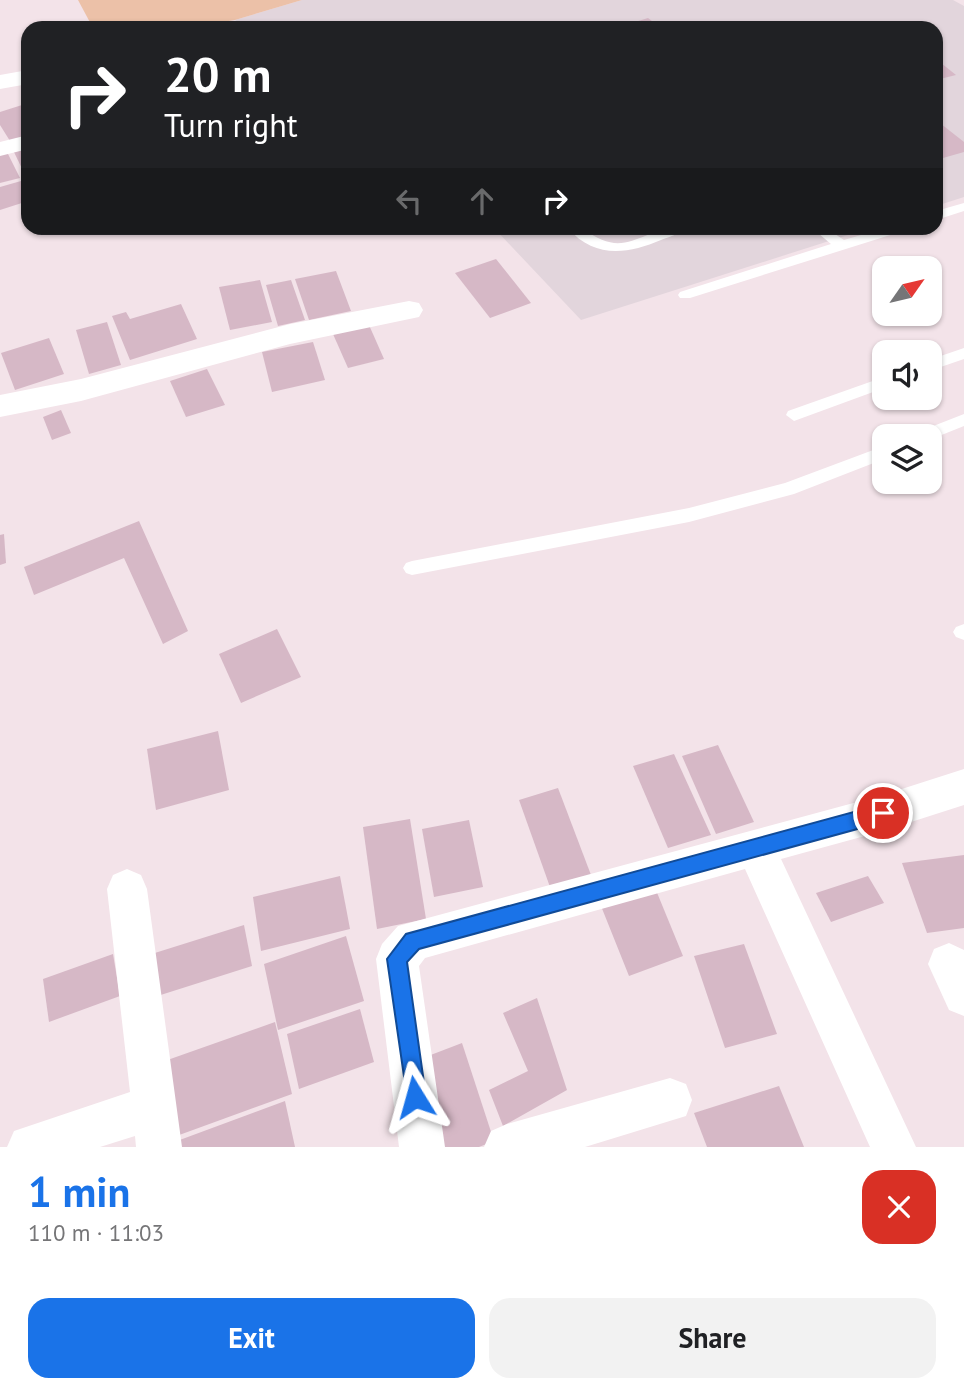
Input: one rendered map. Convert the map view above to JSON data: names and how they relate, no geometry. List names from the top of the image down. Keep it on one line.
{"north":"top right","page":{"turn":["20 m","Turn right"],"heading":["1 min","110 m · 11:03"],"buttons":["Exit","Share"]}}
